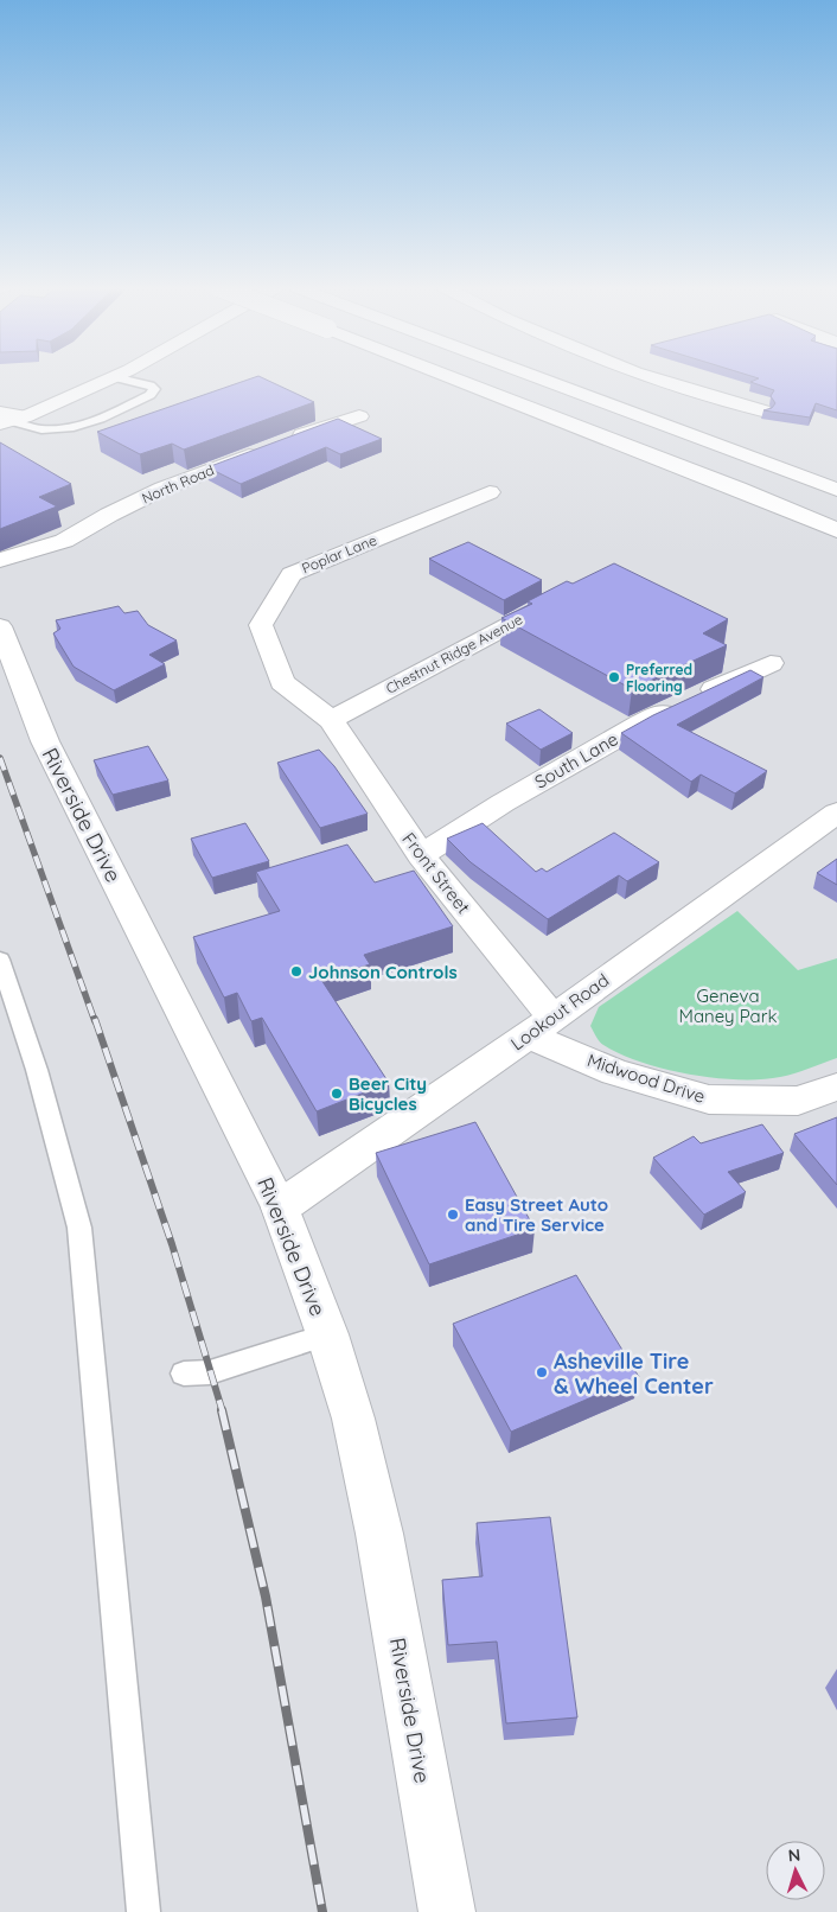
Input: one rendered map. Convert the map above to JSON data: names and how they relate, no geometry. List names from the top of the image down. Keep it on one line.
{"streets":{"main road":["North Road","Poplar Lane","Chestnut Ridge Avenue","South Lane","Riverside Drive","Front Street","Lookout Road","Midwood Drive"]},"crossings":[["Poplar Lane","Chestnut Ridge Avenue"],["Poplar Lane","Front Street"],["Chestnut Ridge Avenue","Front Street"],["South Lane","Front Street"],["Riverside Drive","Lookout Road"],["Front Street","Lookout Road"],["Front Street","Midwood Drive"],["Lookout Road","Midwood Drive"]],"parks":["Geneva Maney Park"],"places":["Preferred Flooring","Johnson Controls","Beer City Bicycles","Easy Street Auto and Tire Service","Asheville Tire & Wheel Center"],"north":"top"}
